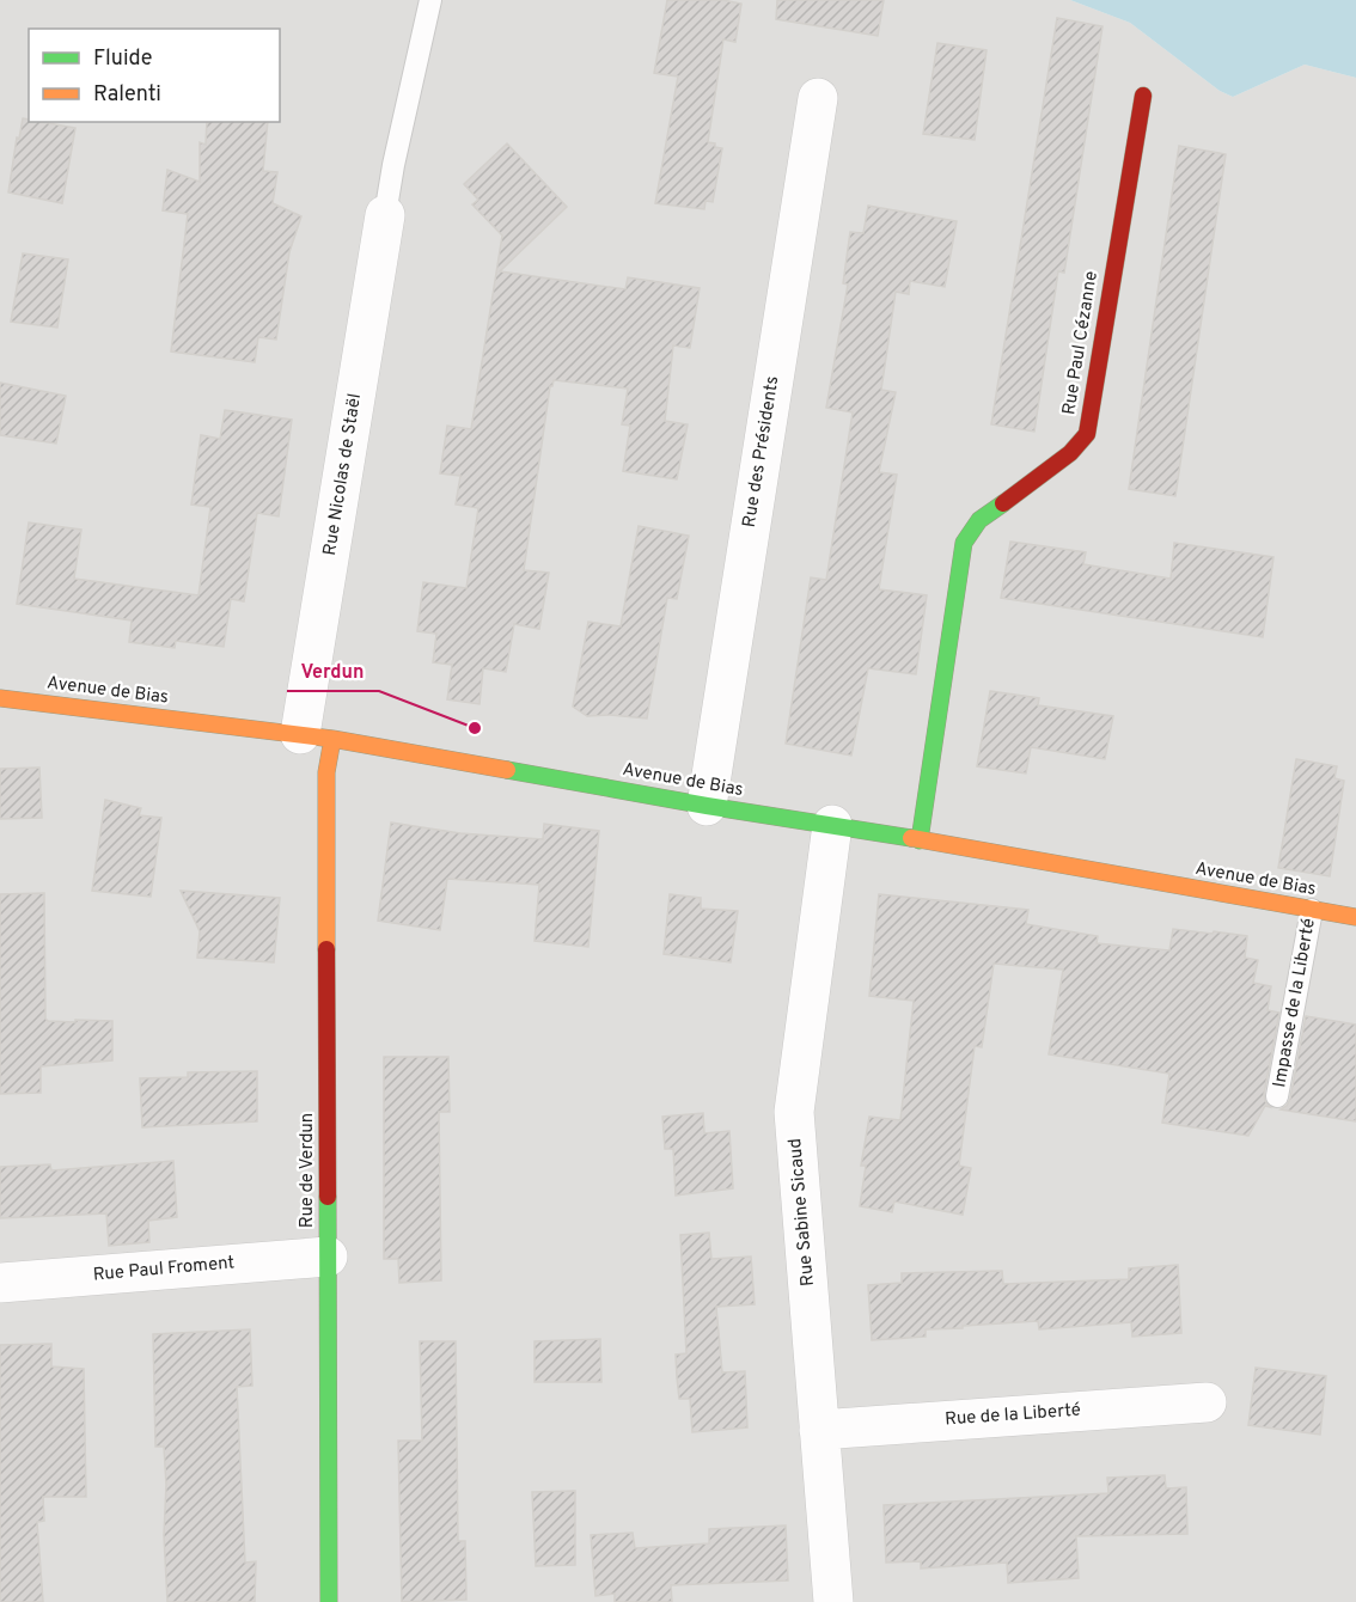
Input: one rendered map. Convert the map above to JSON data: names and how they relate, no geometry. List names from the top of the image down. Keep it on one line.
{"streets":{"street":["Rue Paul Cézanne","Rue des Présidents","Rue Nicolas de Staël","Avenue de Bias","Rue de Verdun","Rue Sabine Sicaud","Rue Paul Froment","Rue de la Liberté"],"lane":["Impasse de la Liberté"]},"crossings":[["Rue Paul Cézanne","Avenue de Bias"],["Rue des Présidents","Avenue de Bias"],["Rue Nicolas de Staël","Avenue de Bias"],["Rue Nicolas de Staël","Rue de Verdun"],["Avenue de Bias","Impasse de la Liberté"],["Avenue de Bias","Rue de Verdun"],["Avenue de Bias","Rue Sabine Sicaud"],["Rue de Verdun","Rue Paul Froment"],["Rue Sabine Sicaud","Rue de la Liberté"]],"places":["Verdun"],"legend":["Fluide","Ralenti"]}
